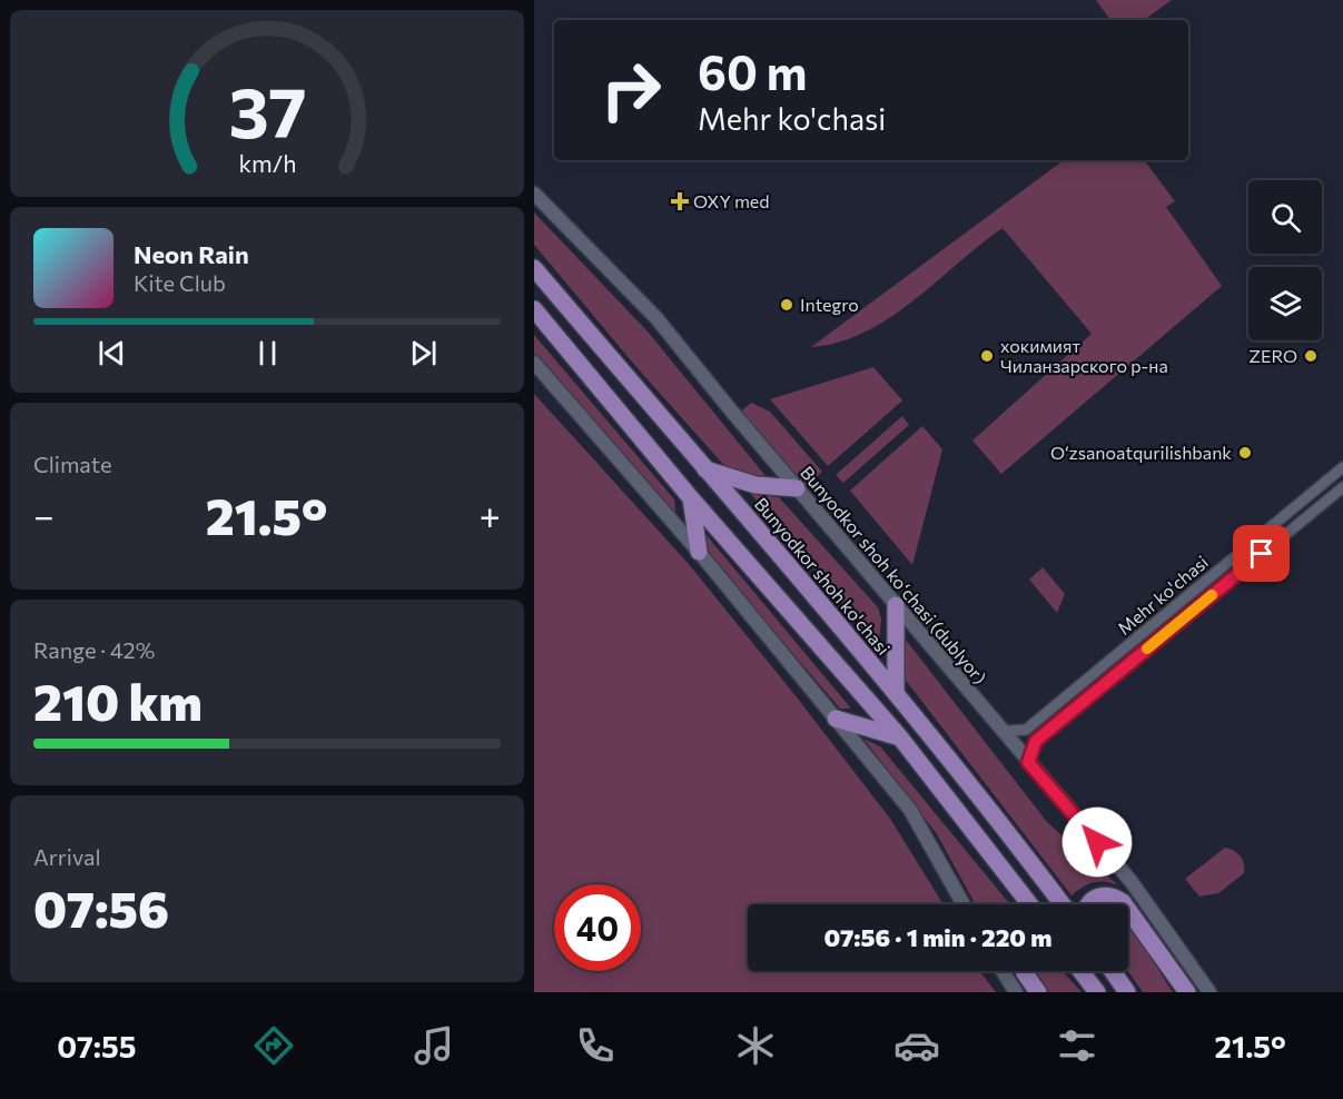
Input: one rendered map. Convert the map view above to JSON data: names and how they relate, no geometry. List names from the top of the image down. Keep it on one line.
{"streets":{"main road":["Bunyodkor shoh ko'chasi"],"street":["Bunyodkor shoh koʻchasi (dublyor)","Mehr ko'chasi"]},"places":{"health":["OXY med"],"other":["Integro","хокимият Чиланзарского р-на","ZERO","Oʻzsanoatqurilishbank"]},"page":{"turn":["60 m","Mehr ko'chasi"],"song":["Neon Rain","Kite Club"],"tile":["Climate",["Range · 42%","210 km"],["Arrival","07:56"]],"heat":["−","21.5°","+"],"limit":"40","trip":"07:56 · 1 min · 220 m","tabs":["07:55","21.5°"],"gauge":["37","km/h"]}}
